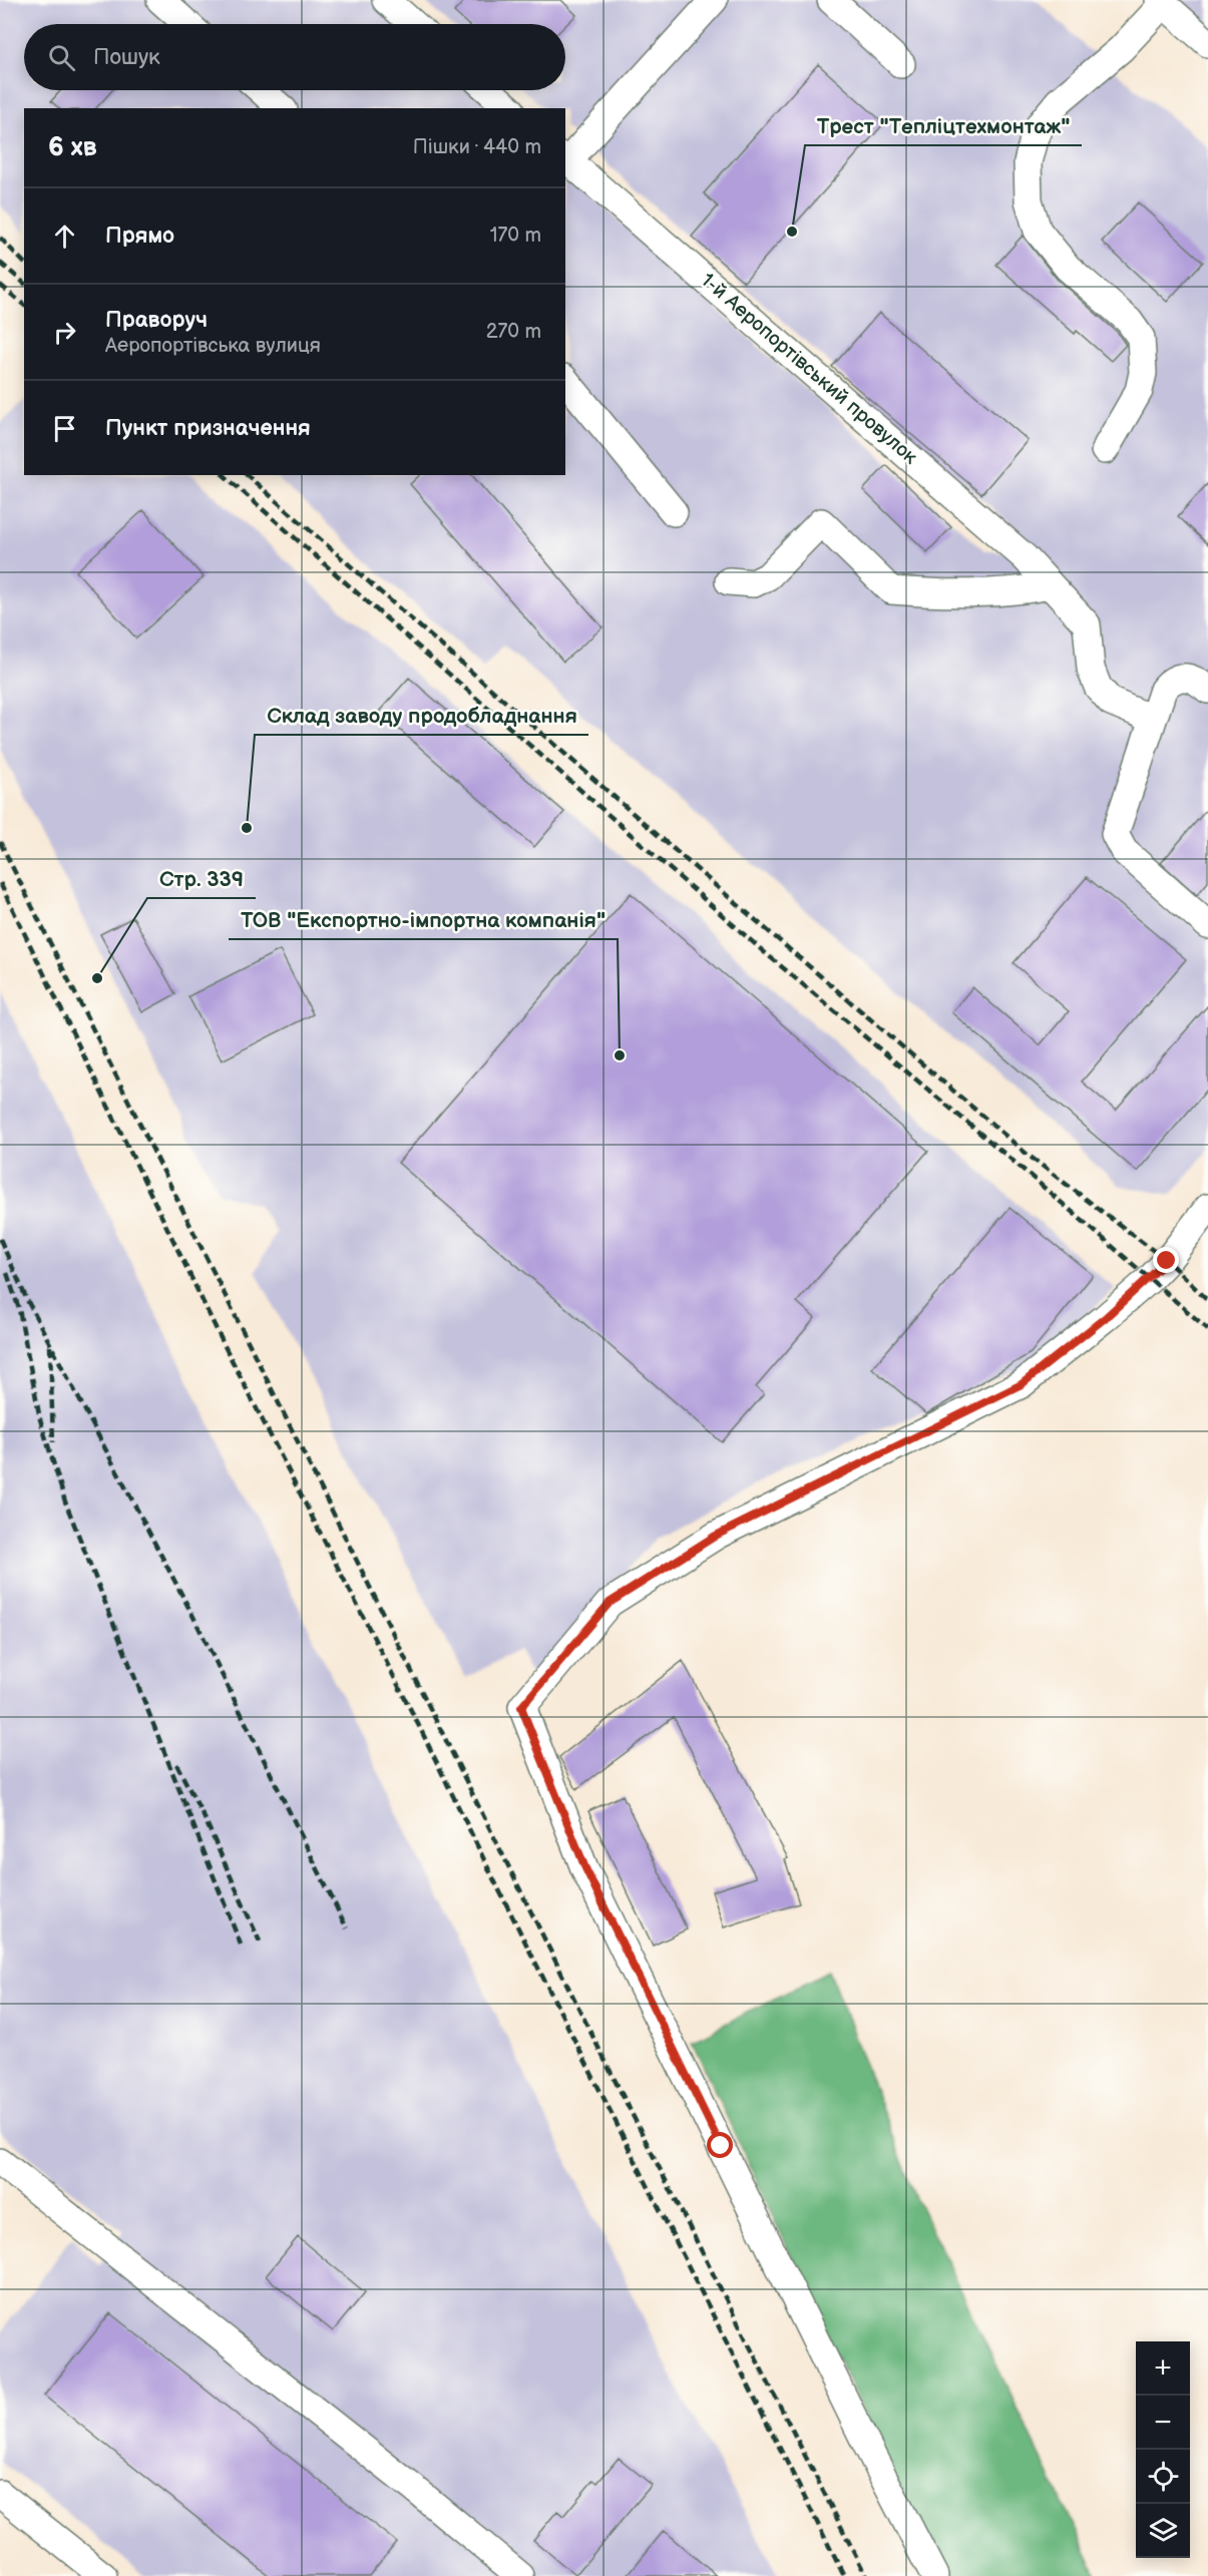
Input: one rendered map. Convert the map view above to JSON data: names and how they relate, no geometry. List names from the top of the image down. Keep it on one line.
{"streets":{"street":["1-й Аеропортівський провулок"]},"places":["Трест \"Тепліцтехмонтаж\"","Склад заводу продобладнання","Стр. 339","ТОВ \"Експортно-імпортна компанія\""],"page":{"search":"Пошук","heading":["6 хв","Пішки · 440 m"],"list":[["Прямо","170 m"],["Праворуч","Аеропортівська вулиця","270 m"],"Пункт призначення"],"map_buttons":["+","−"]}}
